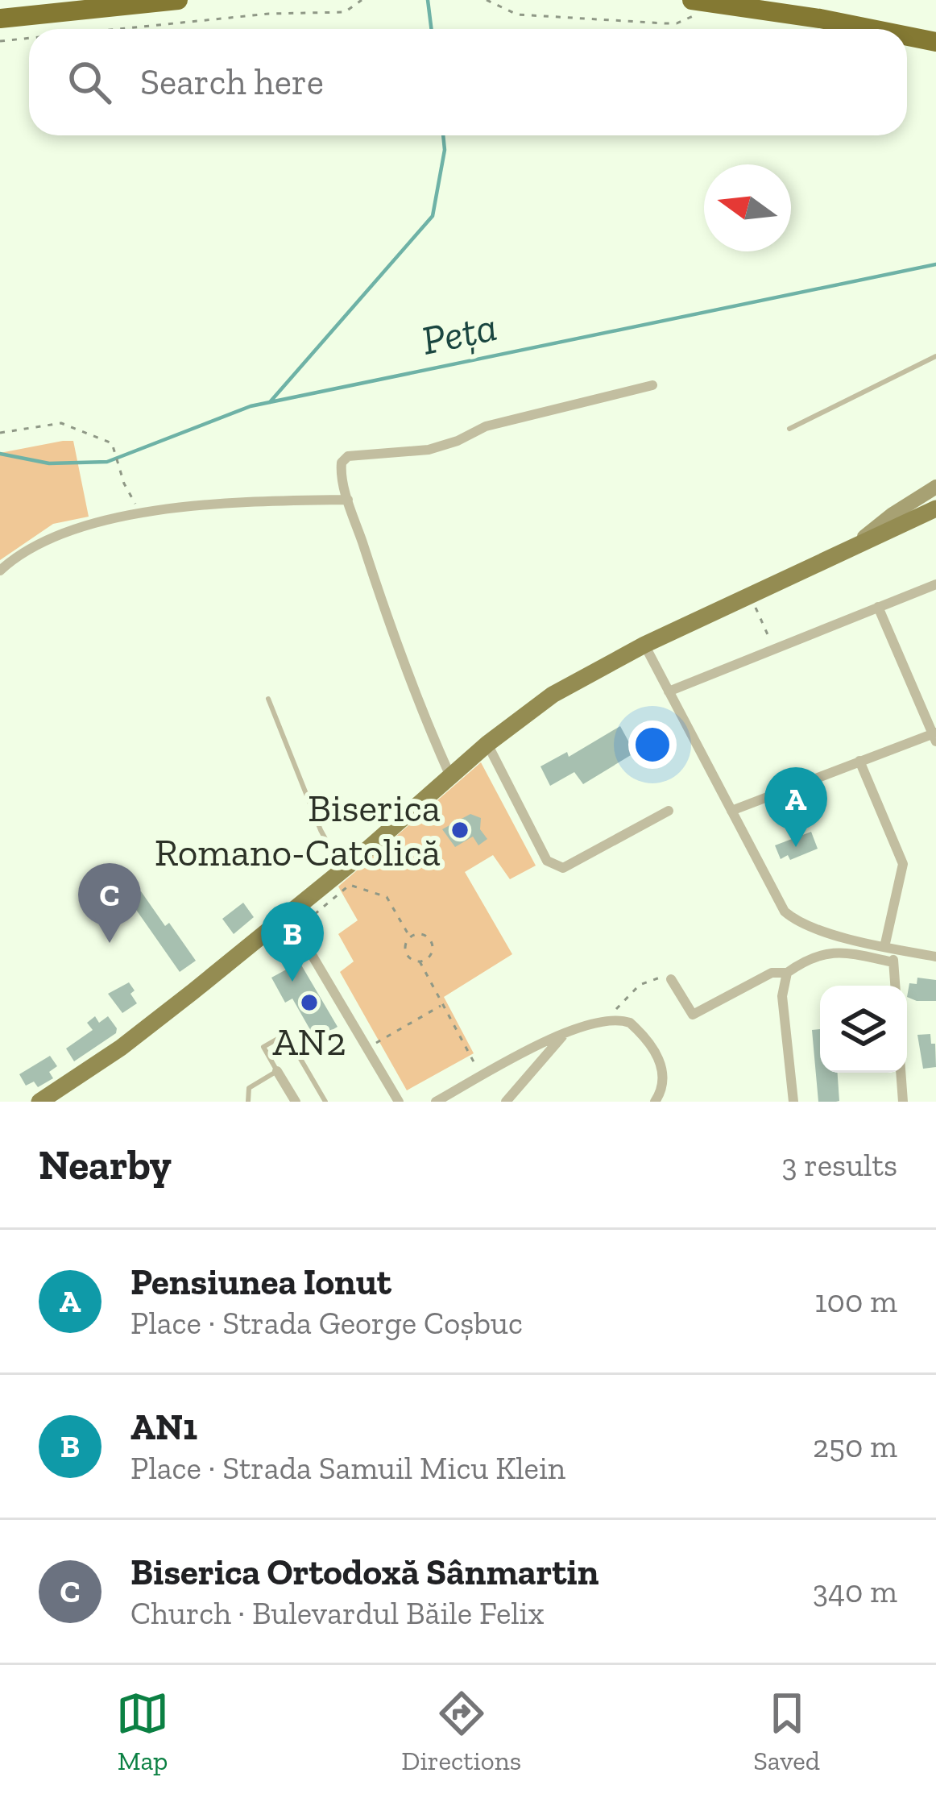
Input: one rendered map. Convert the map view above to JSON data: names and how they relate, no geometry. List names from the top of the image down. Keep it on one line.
{"water":["Peța"],"places":["Biserica Romano-Catolică","AN2"],"north":"left","page":{"search":"Search here","pins":["A","C","B"],"heading":["Nearby","3 results"],"list":[{"mark":"A","name":"Pensiunea Ionut","note":"Place · Strada George Coșbuc","value":"100 m"},{"mark":"B","name":"AN1","note":"Place · Strada Samuil Micu Klein","value":"250 m"},{"mark":"C","name":"Biserica Ortodoxă Sânmartin","note":"Church · Bulevardul Băile Felix","value":"340 m"}],"nav":["Map","Directions","Saved"]}}
